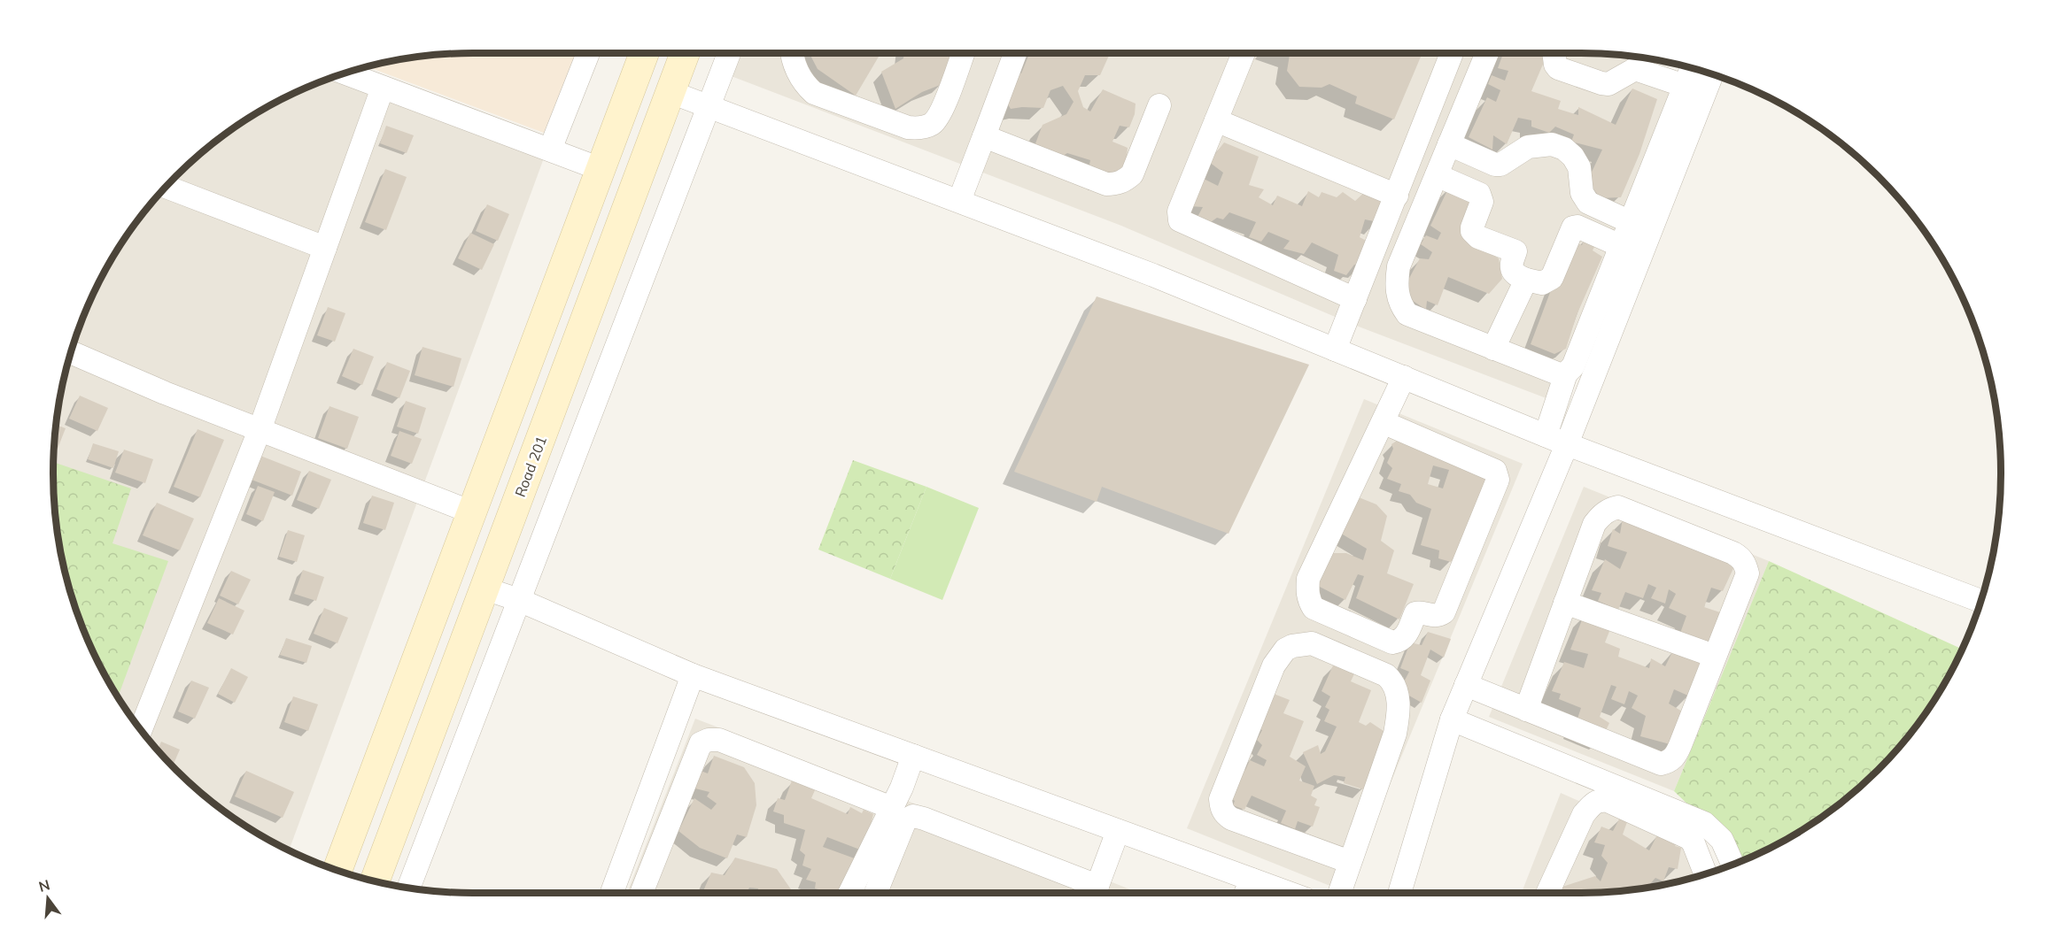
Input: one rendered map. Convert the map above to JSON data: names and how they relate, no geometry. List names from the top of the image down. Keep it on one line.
{"streets":{"main road":["Road 201"]},"north":"top"}
